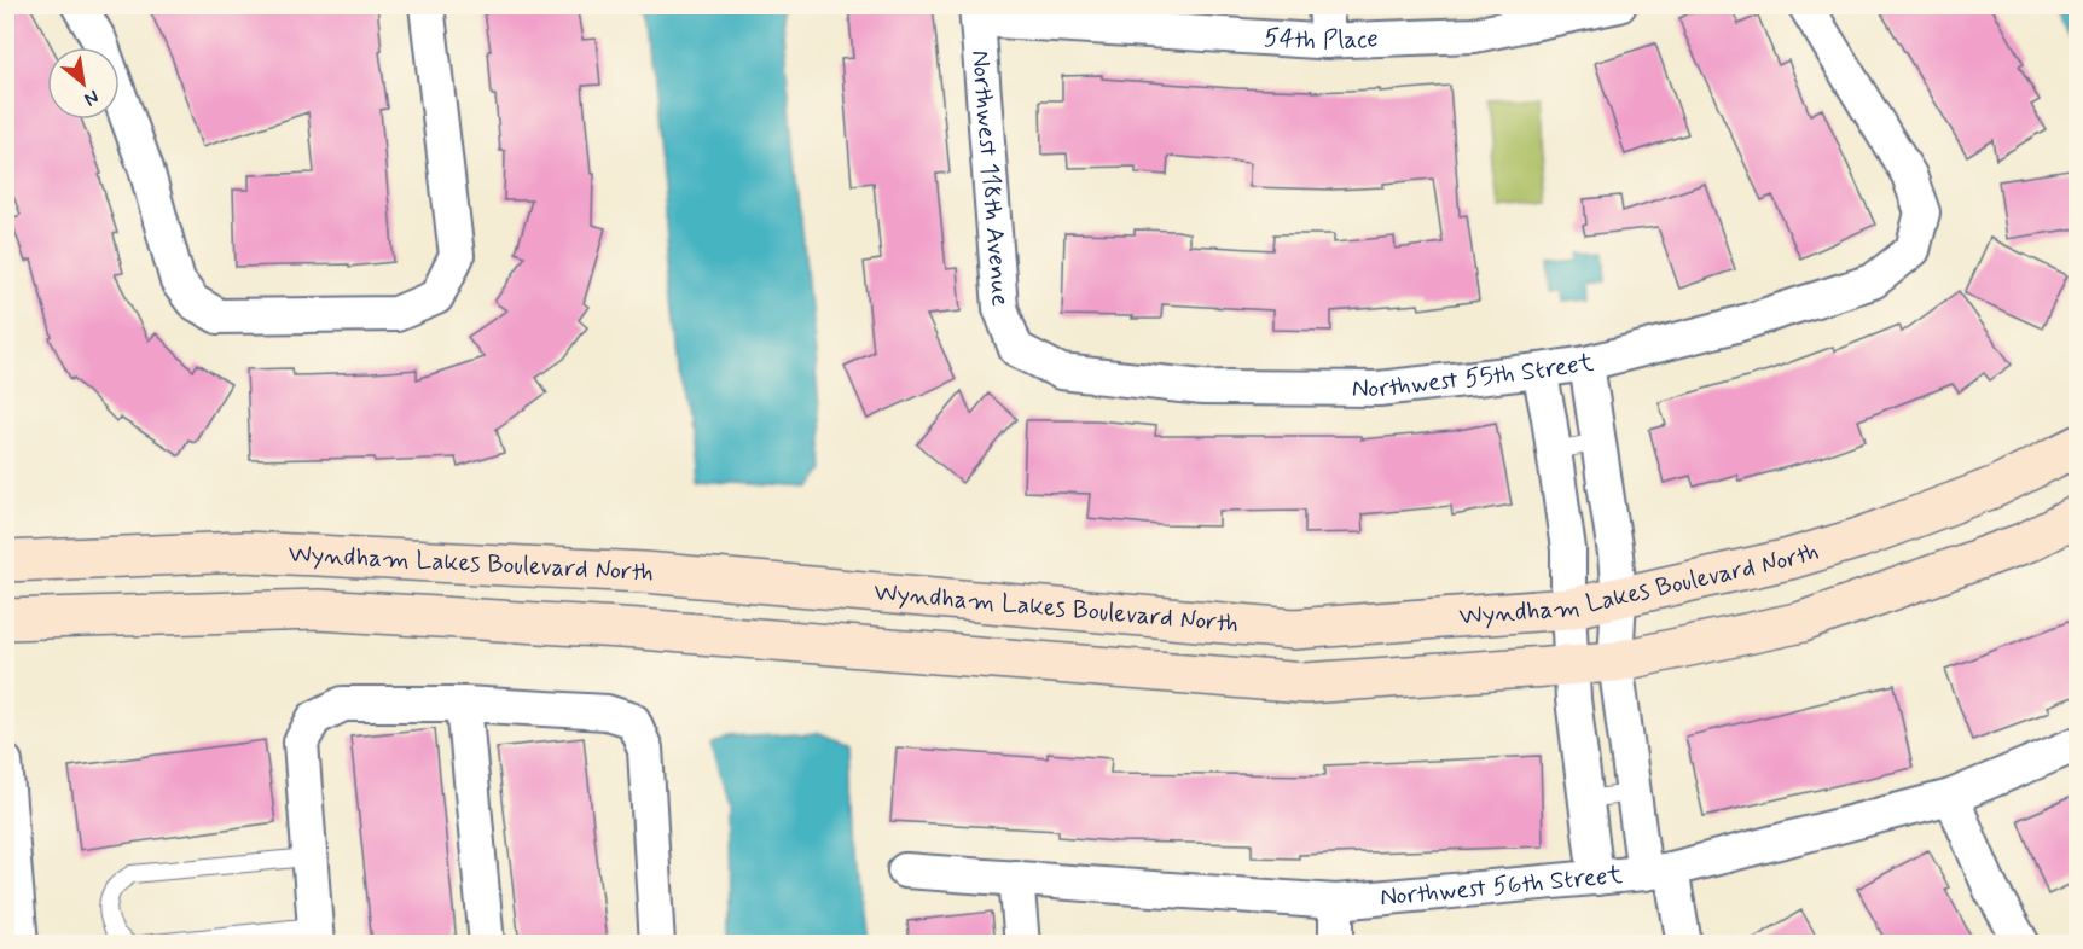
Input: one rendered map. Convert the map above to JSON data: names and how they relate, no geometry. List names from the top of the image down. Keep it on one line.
{"streets":{"street":["54th Place","Northwest 118th Avenue","Northwest 55th Street","Wyndham Lakes Boulevard North","Northwest 56th Street"]},"crossings":[["54th Place","Northwest 118th Avenue"],["Northwest 118th Avenue","Northwest 55th Street"]],"north":"bottom right"}
